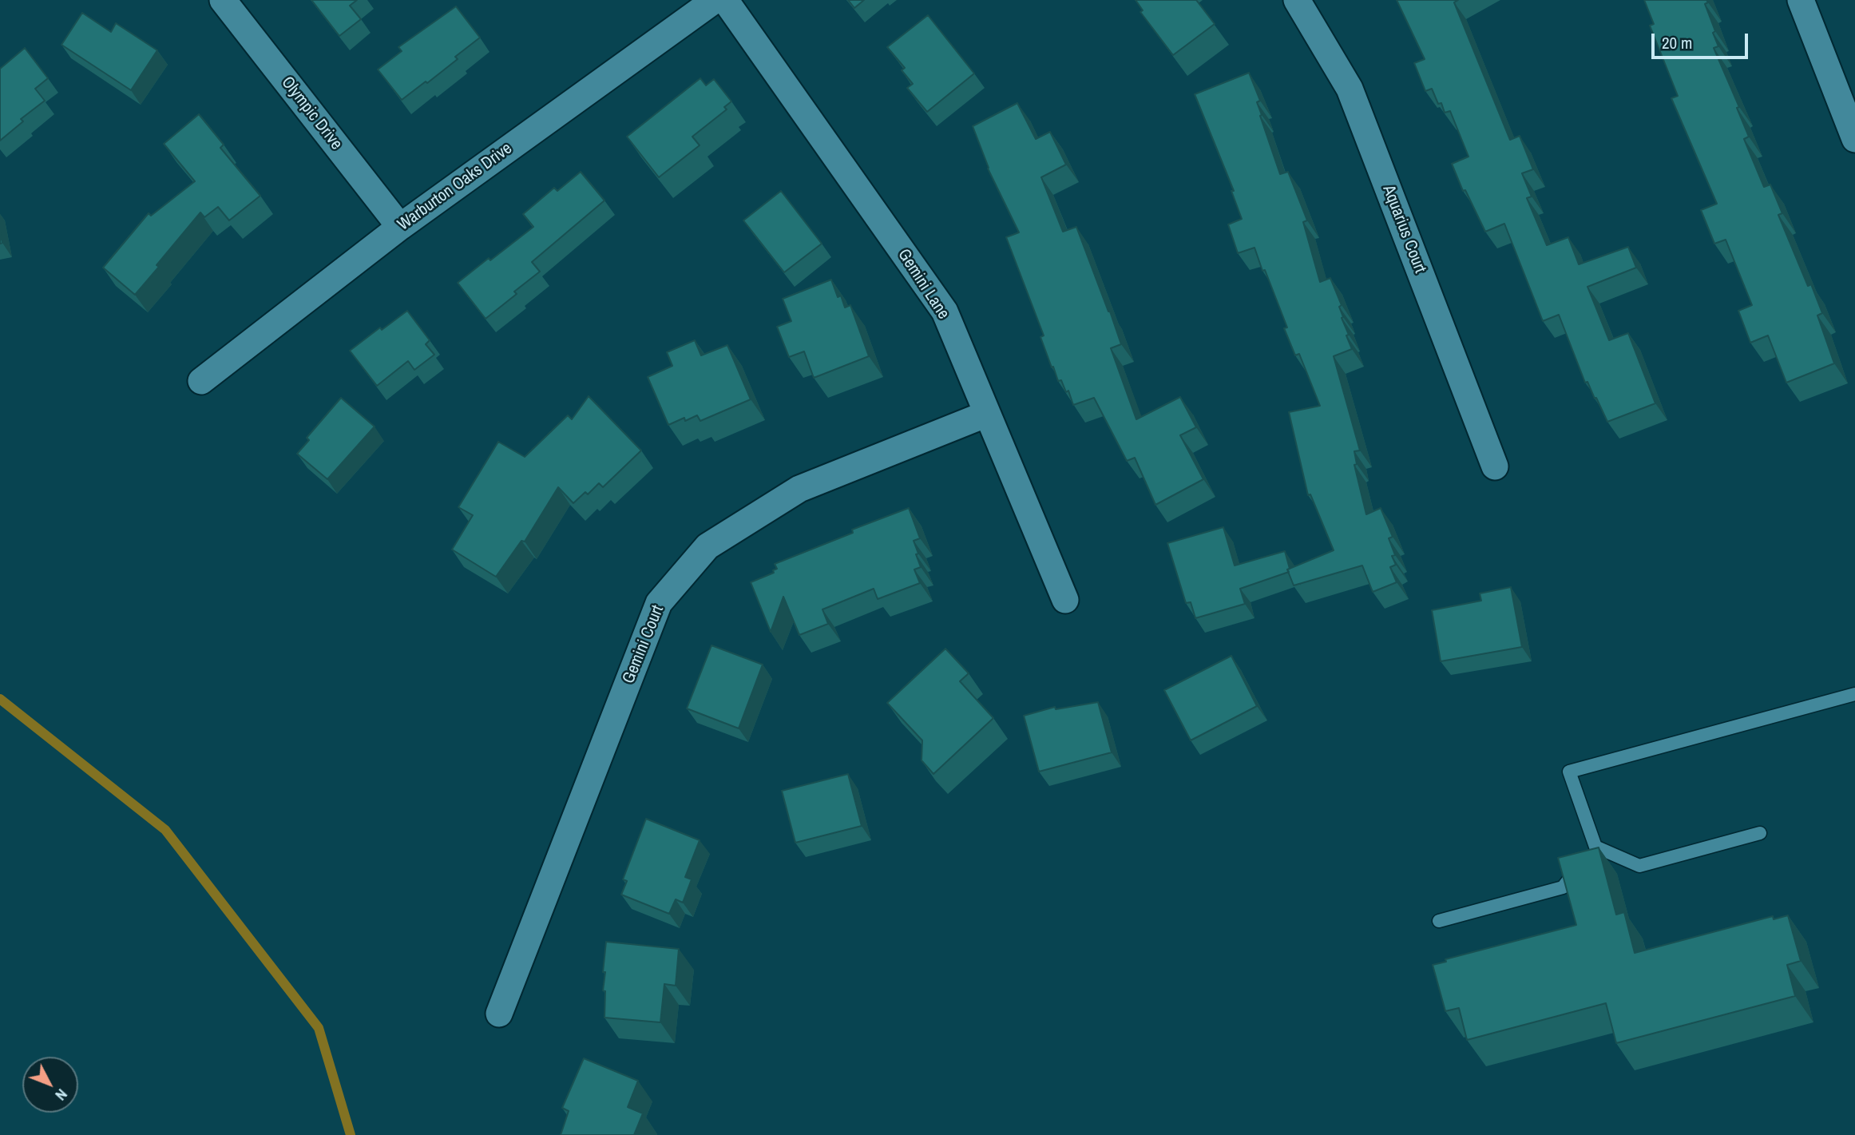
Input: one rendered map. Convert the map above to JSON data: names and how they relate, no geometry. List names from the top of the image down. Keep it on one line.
{"streets":{"street":["Olympic Drive","Warburton Oaks Drive","Aquarius Court","Gemini Lane","Gemini Court"]},"crossings":[["Olympic Drive","Warburton Oaks Drive"],["Gemini Lane","Gemini Court"]],"scale_bar":"20 m","north":"bottom right"}
